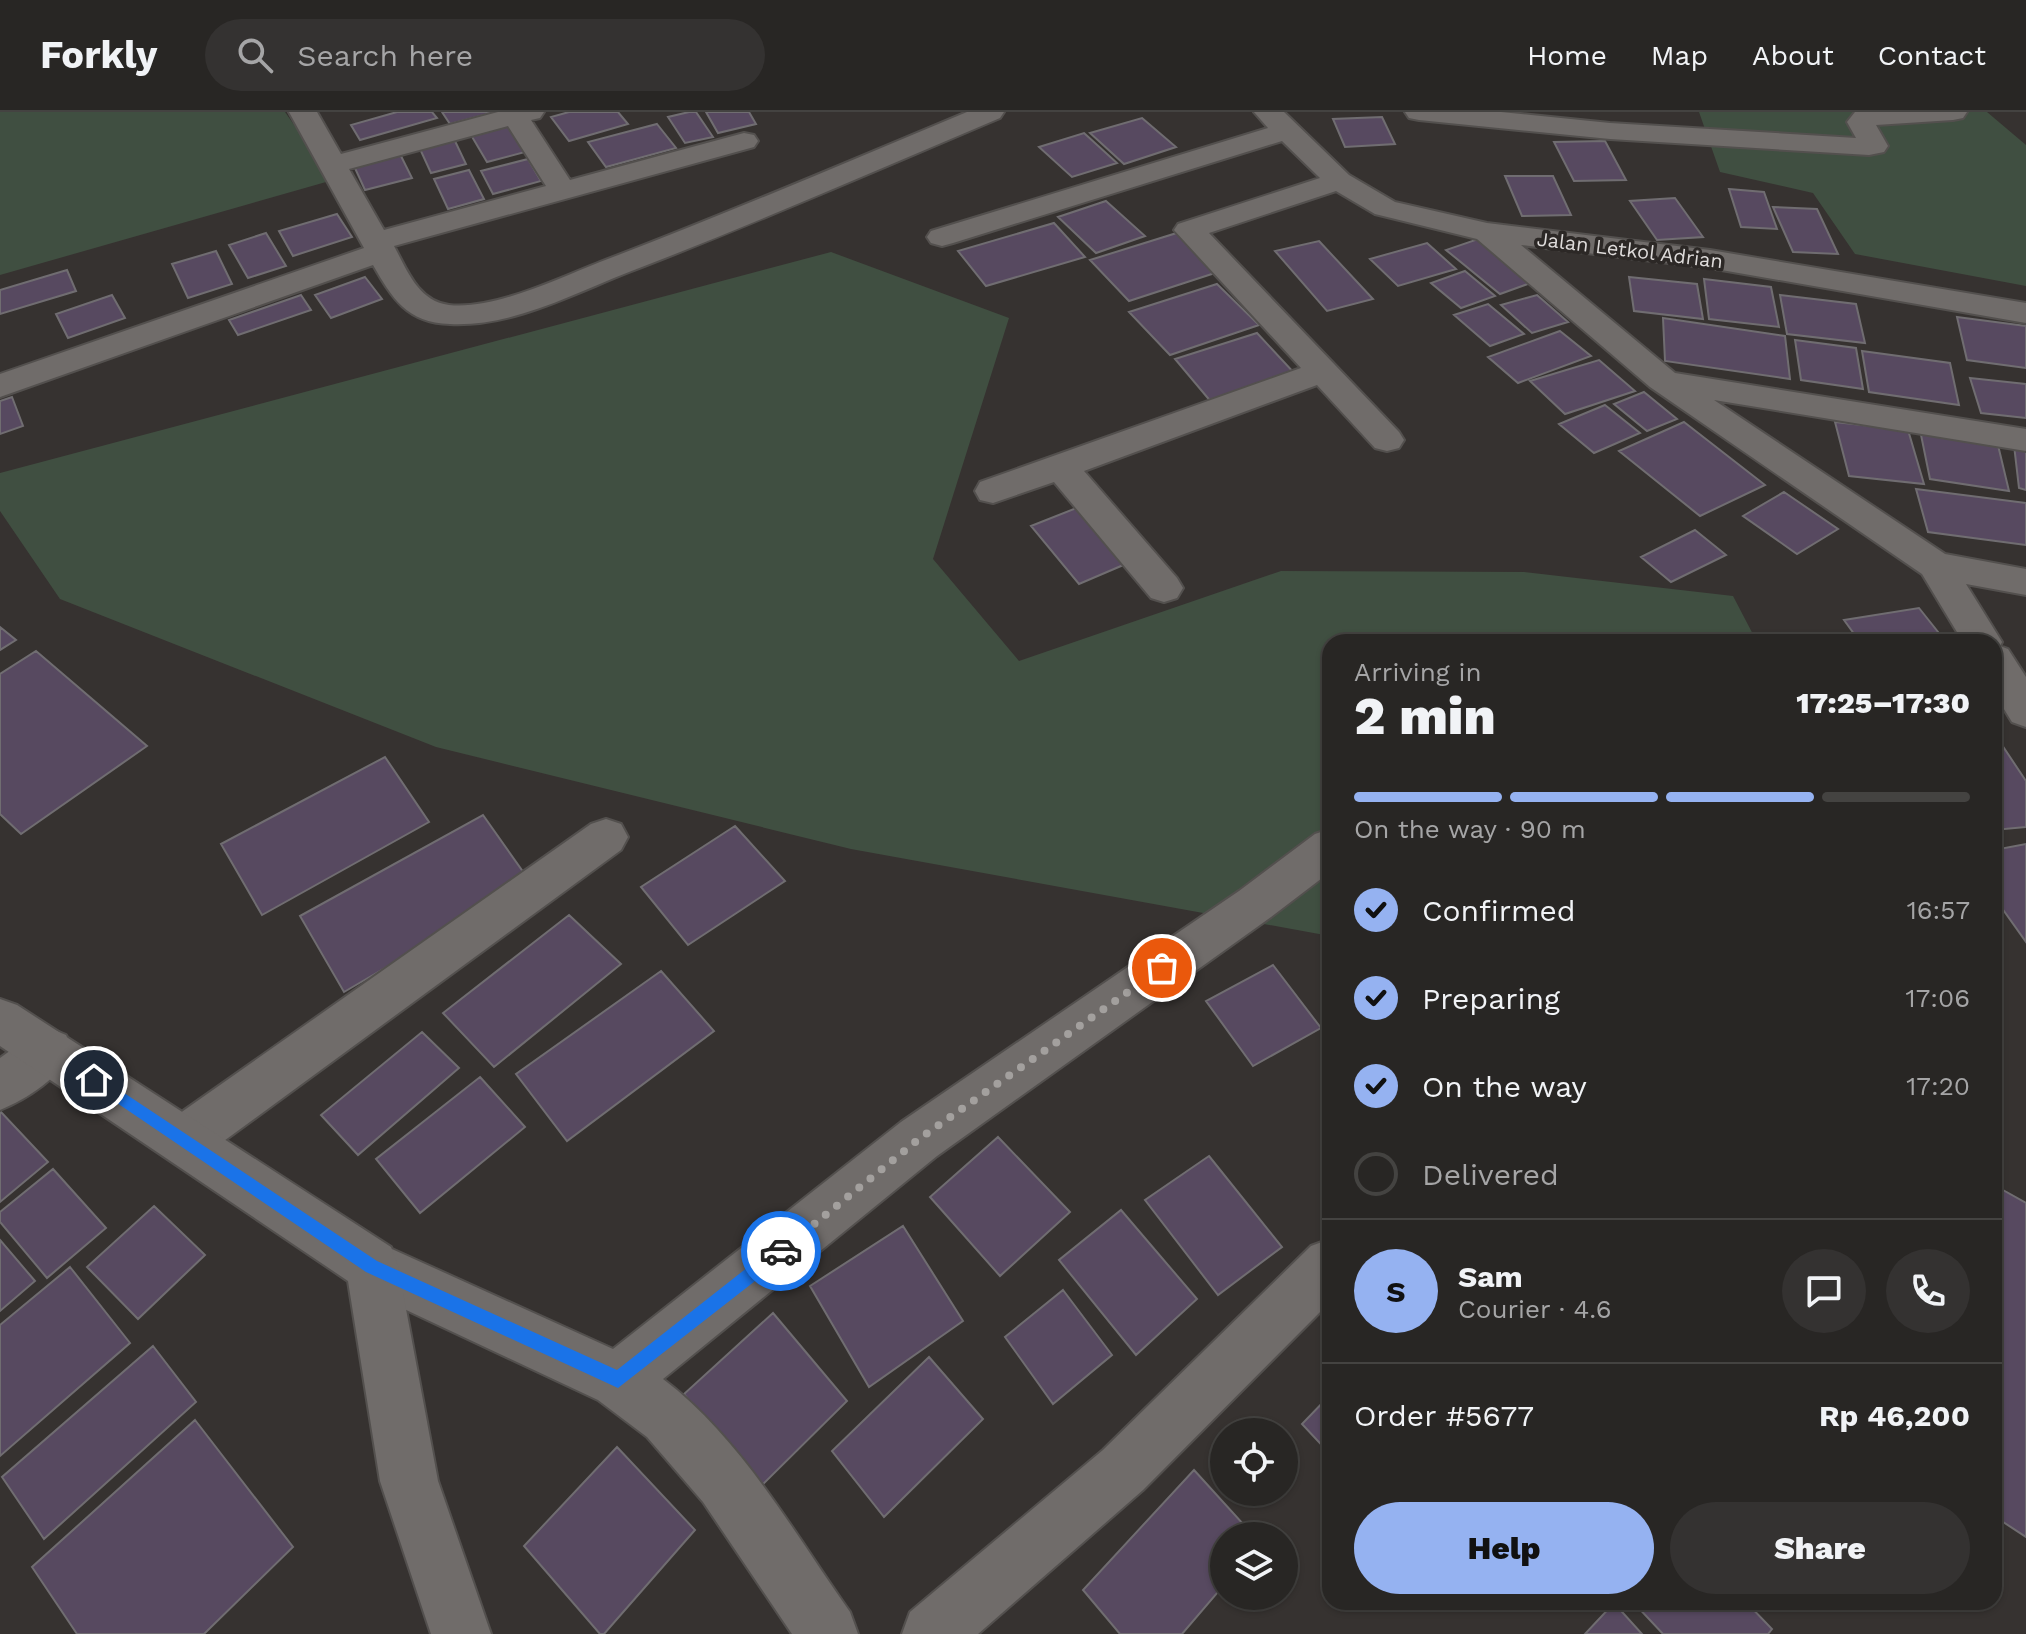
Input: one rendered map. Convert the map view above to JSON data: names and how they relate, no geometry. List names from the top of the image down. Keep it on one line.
{"streets":{"street":["Jalan Letkol Adrian"]},"page":{"header":"Forkly","search":"Search here","nav":["Home","Map","About","Contact"],"heading":["2 min","Arriving in","17:25–17:30"],"panel":["Sam","Courier · 4.6","Order #5677","Rp 46,200"],"bar":"On the way · 90 m","list":[["Confirmed","16:57"],["Preparing","17:06"],["On the way","17:20"],"Delivered"],"round":"S","buttons":["Help","Share"]}}
